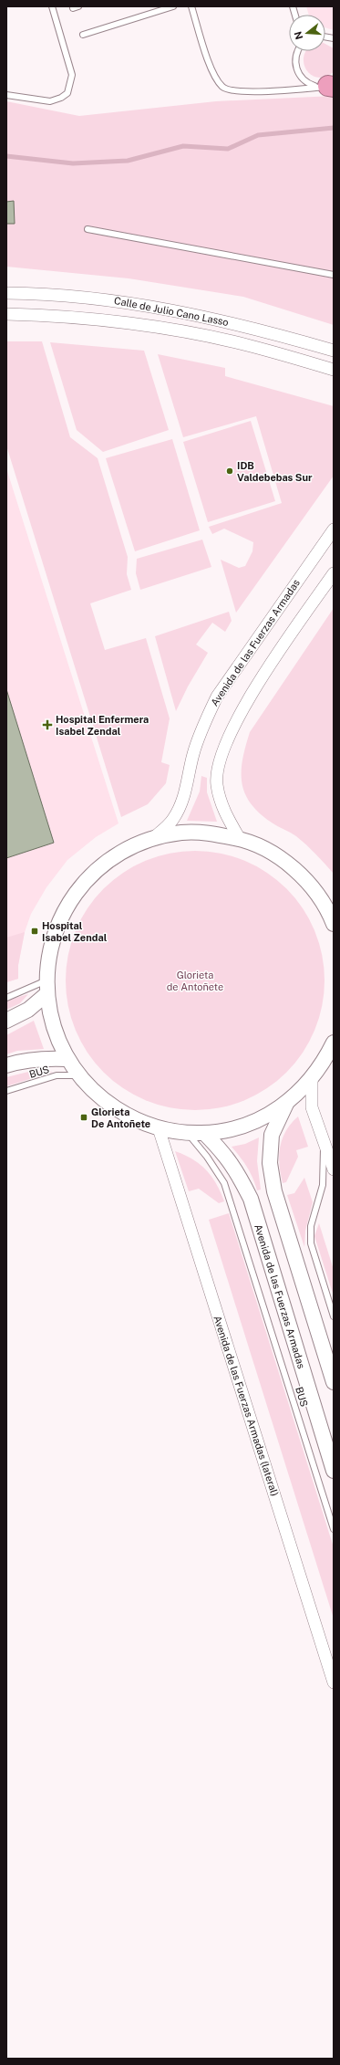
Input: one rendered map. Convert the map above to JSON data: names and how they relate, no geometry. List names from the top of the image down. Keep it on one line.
{"streets":{"street":["Calle de Julio Cano Lasso","Avenida de las Fuerzas Armadas","Avenida de las Fuerzas Armadas (lateral)"],"lane":["BUS"]},"parks":["Glorieta de Antoñete"],"places":{"other":["IDB Valdebebas Sur"],"health":["Hospital Enfermera Isabel Zendal"],"transit":["Hospital Isabel Zendal","Glorieta De Antoñete"]},"north":"left"}
